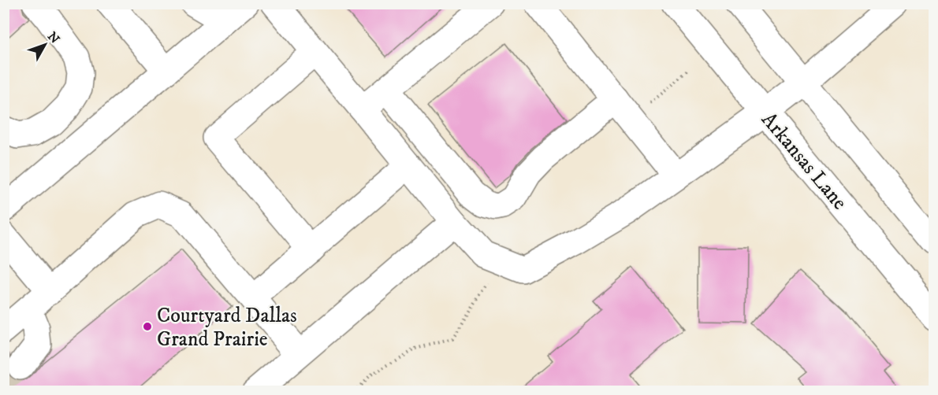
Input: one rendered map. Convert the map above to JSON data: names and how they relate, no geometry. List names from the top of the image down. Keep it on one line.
{"streets":{"main road":["Arkansas Lane"]},"places":["Courtyard Dallas Grand Prairie"],"north":"top right"}
